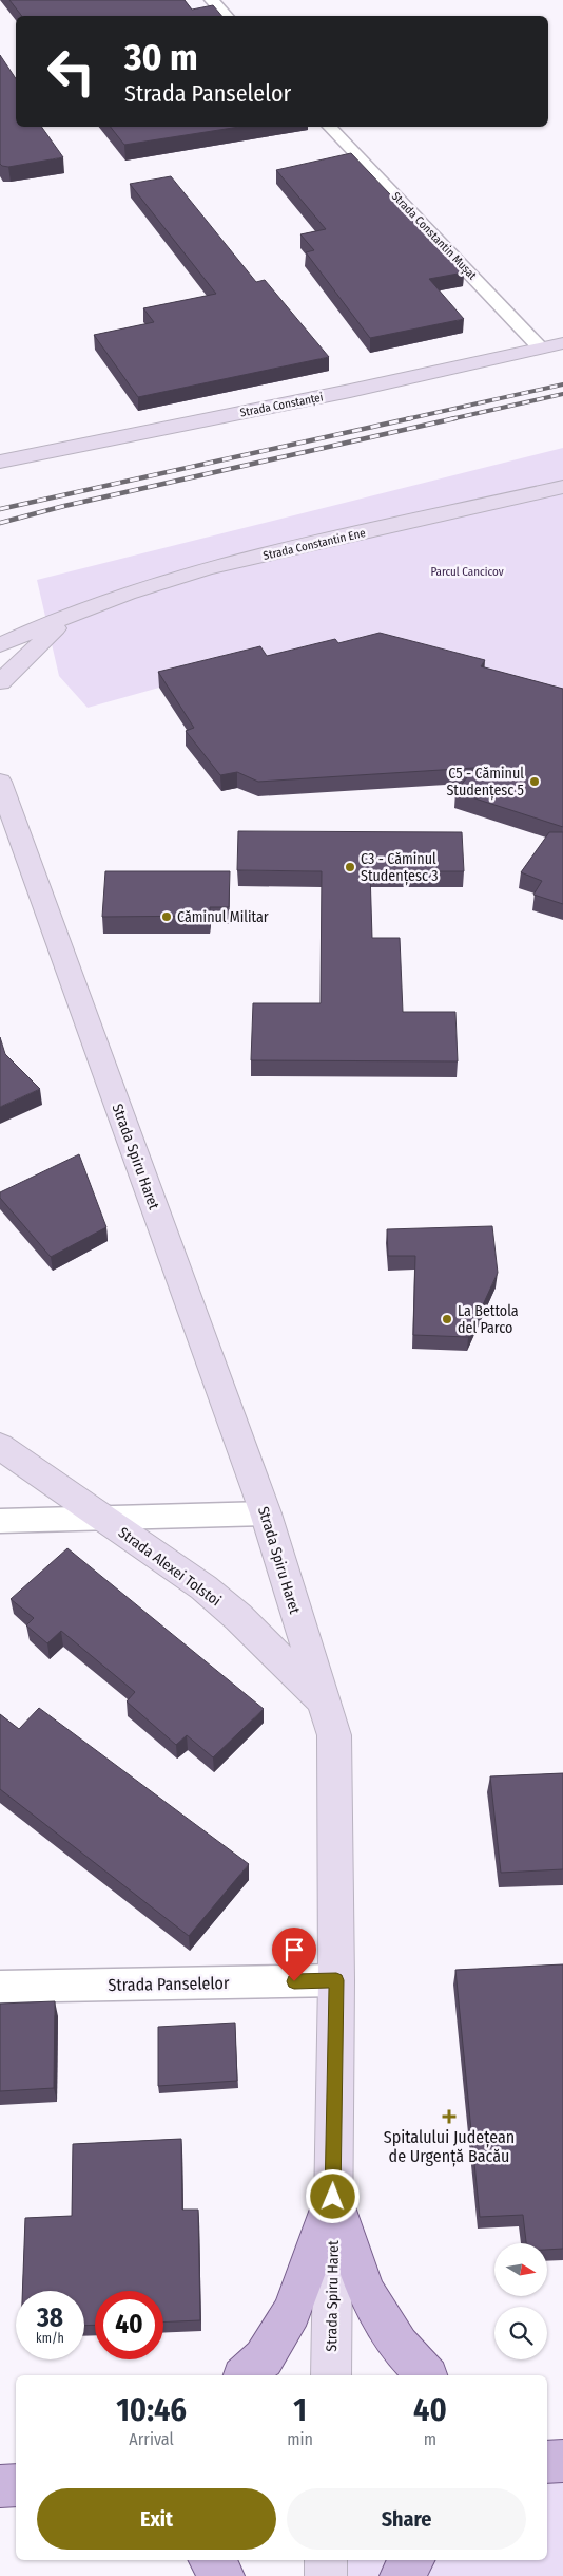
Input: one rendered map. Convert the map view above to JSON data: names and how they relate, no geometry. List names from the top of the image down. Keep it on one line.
{"streets":{"street":["Strada Constantin Mușat","Strada Constanței","Strada Constantin Ene","Strada Spiru Haret","Strada Alexei Tolstoi","Strada Panselelor"]},"crossings":[["Strada Constantin Mușat","Strada Constanței"],["Strada Spiru Haret","Strada Alexei Tolstoi"],["Strada Spiru Haret","Strada Panselelor"]],"parks":["Parcul Cancicov"],"places":{"other":["C5 - Căminul Studențesc 5","C3 - Căminul Studențesc 3","Căminul Militar","La Bettola del Parco"],"health":["Spitalului Județean de Urgență Bacău"]},"north":"right","page":{"turn":["30 m","Strada Panselelor"],"speed":"38 km/h","limit":"40","eta":["10:46","Arrival","1","min","40","m"],"buttons":["Exit","Share"]}}
